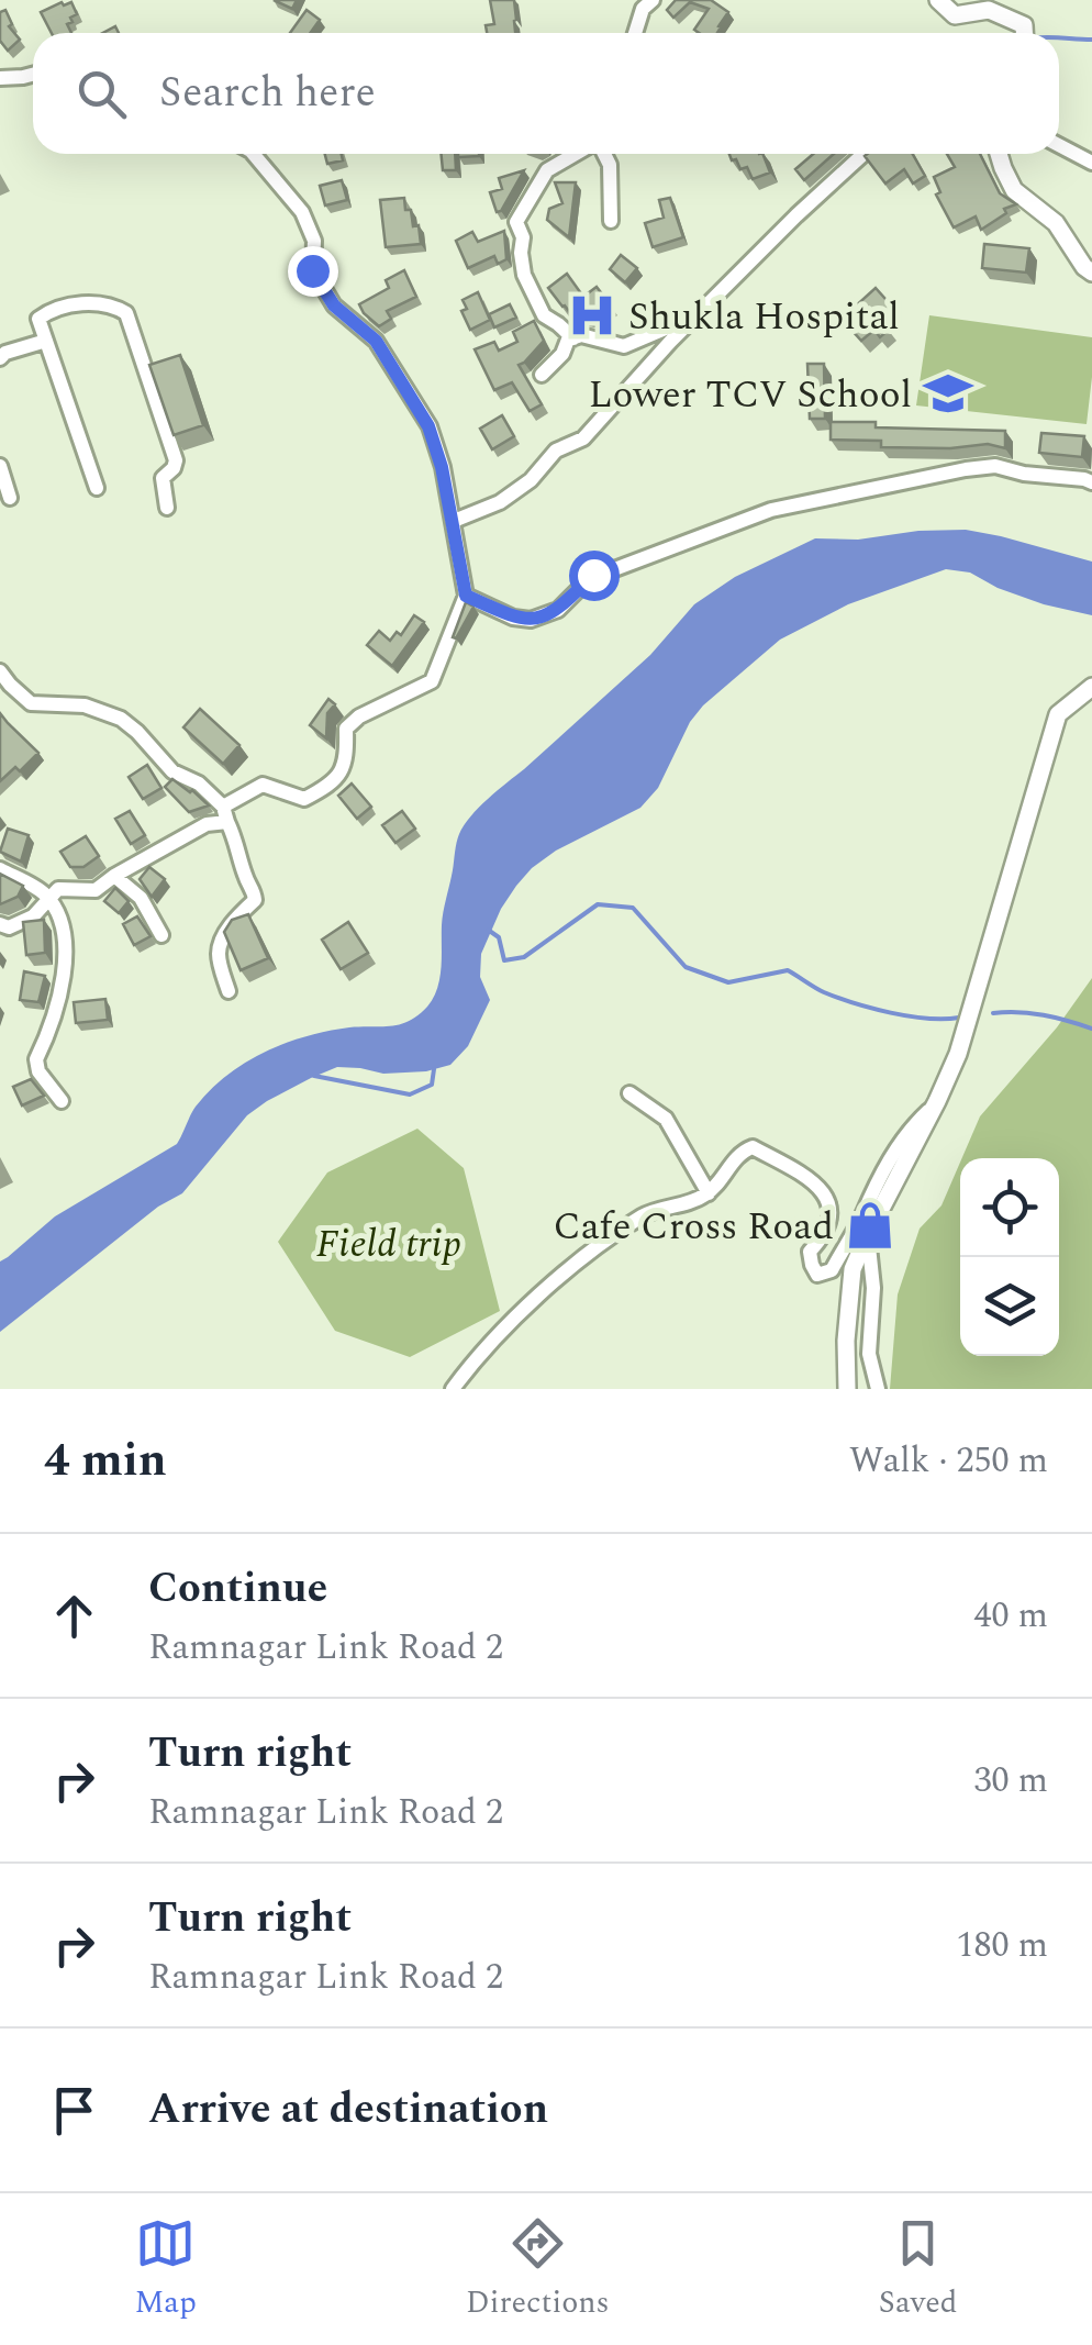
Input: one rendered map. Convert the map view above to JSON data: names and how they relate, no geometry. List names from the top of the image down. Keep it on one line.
{"parks":["Field trip"],"places":{"hospital":["Shukla Hospital"],"school or university":["Lower TCV School"],"shop":["Cafe Cross Road"]},"page":{"search":"Search here","heading":["4 min","Walk · 250 m"],"list":[["Continue","Ramnagar Link Road 2","40 m"],["Turn right","Ramnagar Link Road 2","30 m"],["Turn right","Ramnagar Link Road 2","180 m"],"Arrive at destination"],"nav":["Map","Directions","Saved"]}}
